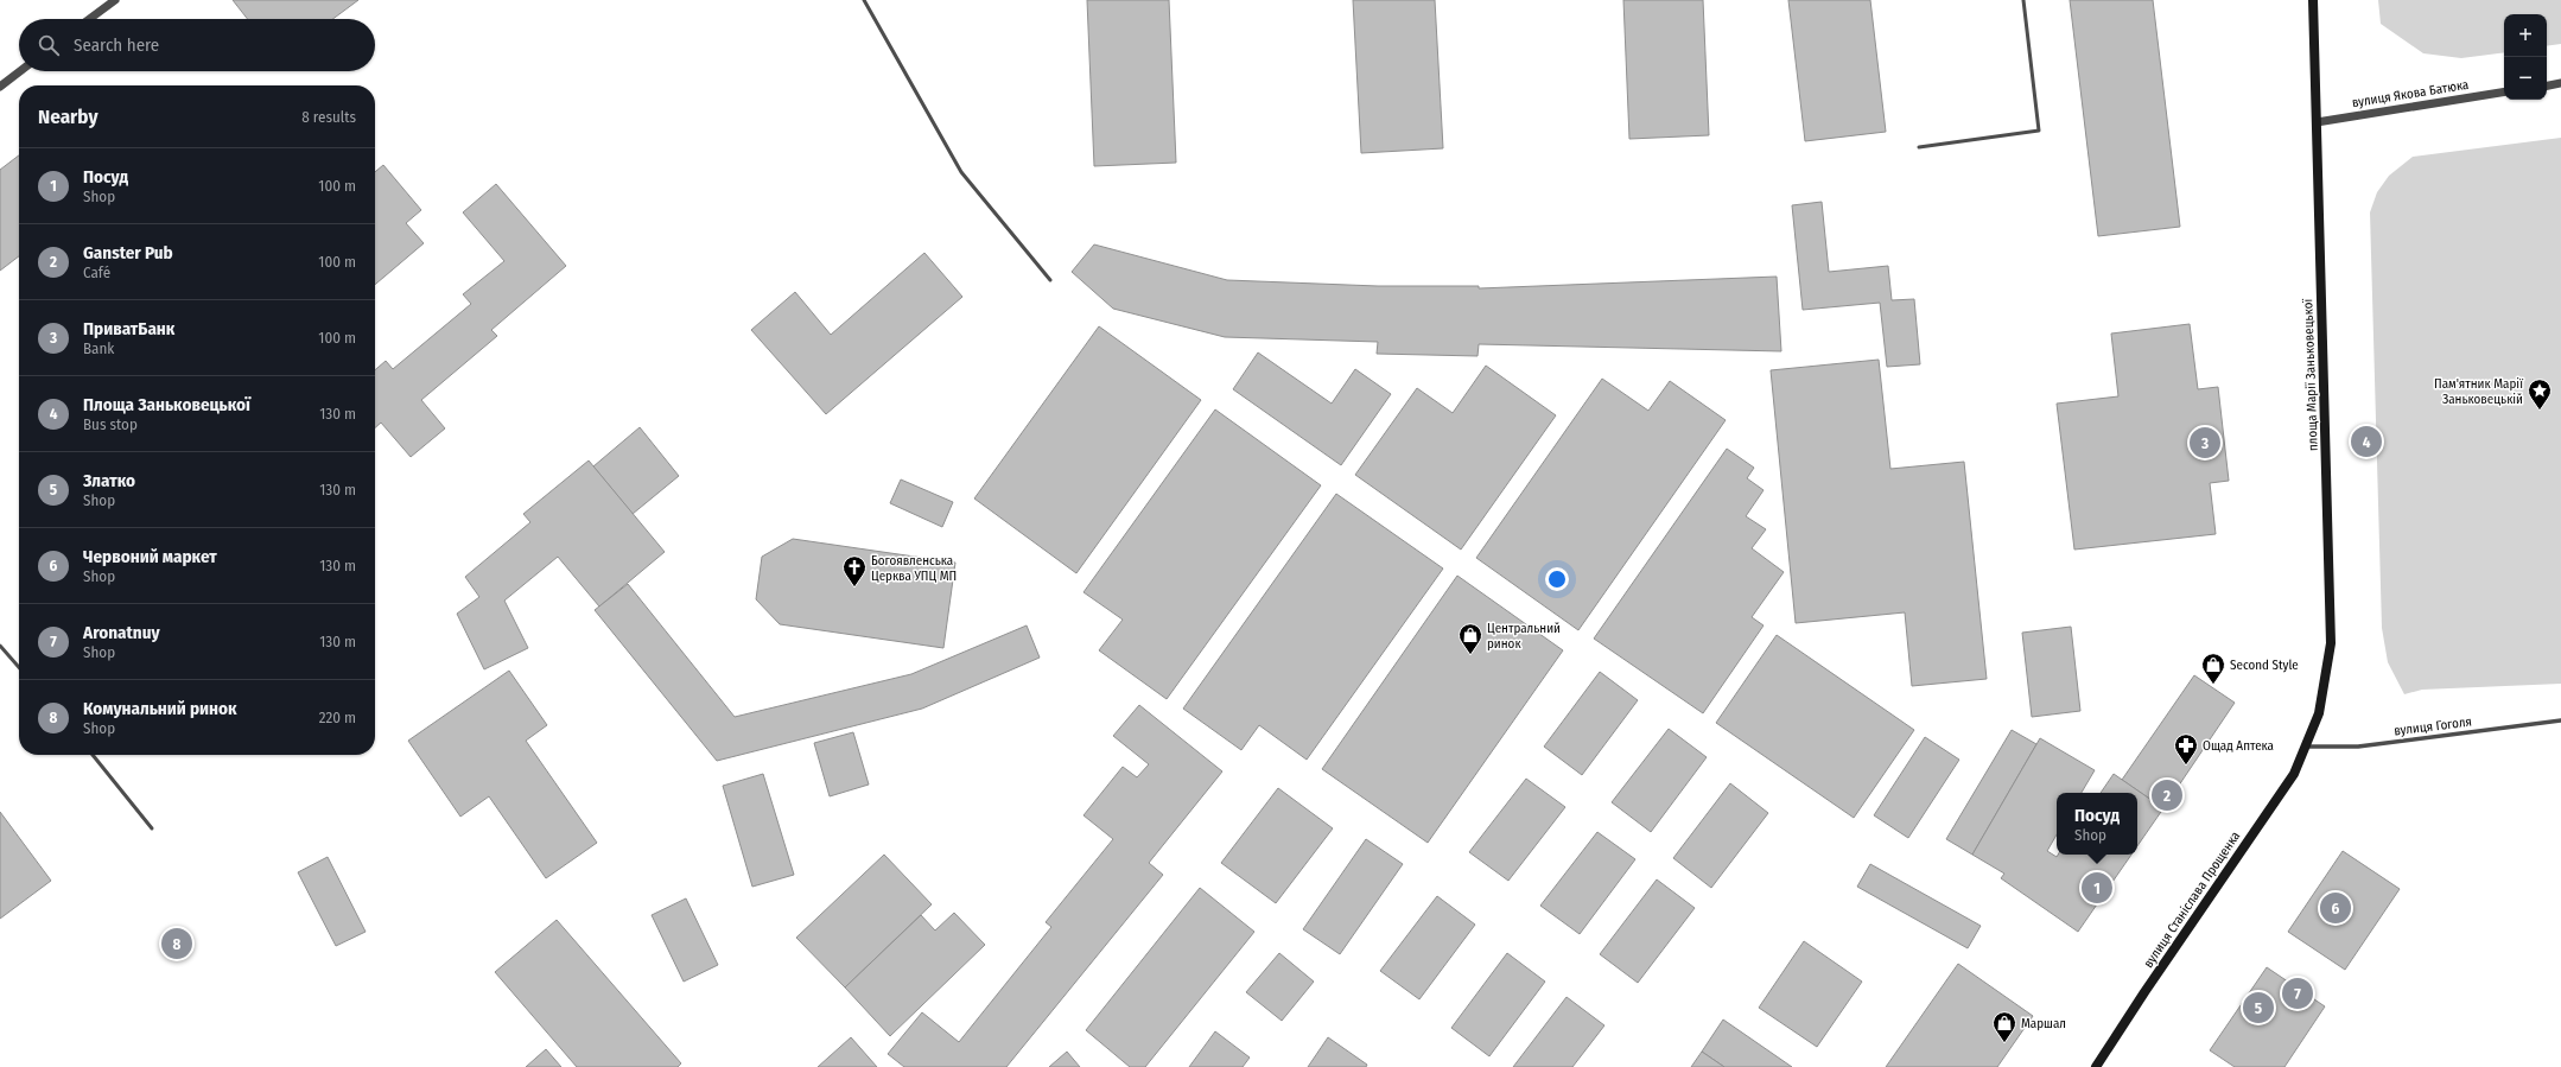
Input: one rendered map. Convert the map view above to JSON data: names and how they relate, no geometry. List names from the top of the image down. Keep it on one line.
{"streets":{"main road":["площа Марії Заньковецької","вулиця Станіслава Прощенка"],"street":["вулиця Якова Батюка","вулиця Гоголя"]},"crossings":[["вулиця Якова Батюка","площа Марії Заньковецької"],["площа Марії Заньковецької","вулиця Гоголя"],["площа Марії Заньковецької","вулиця Станіслава Прощенка"],["вулиця Гоголя","вулиця Станіслава Прощенка"]],"places":{"place":["Пам'ятник Марії Заньковецькій"],"church":["Богоявленська Церква УПЦ МП"],"shop":["Центральний ринок","Second Style","Маршал"],"pharmacy":["Ощад Аптека"]},"page":{"map_buttons":["+","−"],"search":"Search here","heading":["Nearby","8 results"],"list":[{"mark":"1","name":"Посуд","note":"Shop","value":"100 m"},{"mark":"2","name":"Ganster Pub","note":"Café","value":"100 m"},{"mark":"3","name":"ПриватБанк","note":"Bank","value":"100 m"},{"mark":"4","name":"Площа Заньковецької","note":"Bus stop","value":"130 m"},{"mark":"5","name":"Златко","note":"Shop","value":"130 m"},{"mark":"6","name":"Червоний маркет","note":"Shop","value":"130 m"},{"mark":"7","name":"Aronatnuy","note":"Shop","value":"130 m"},{"mark":"8","name":"Комунальний ринок","note":"Shop","value":"220 m"}],"pins":["4","3","2","1","6","8","7","5"],"popup":["Посуд","Shop"]}}
